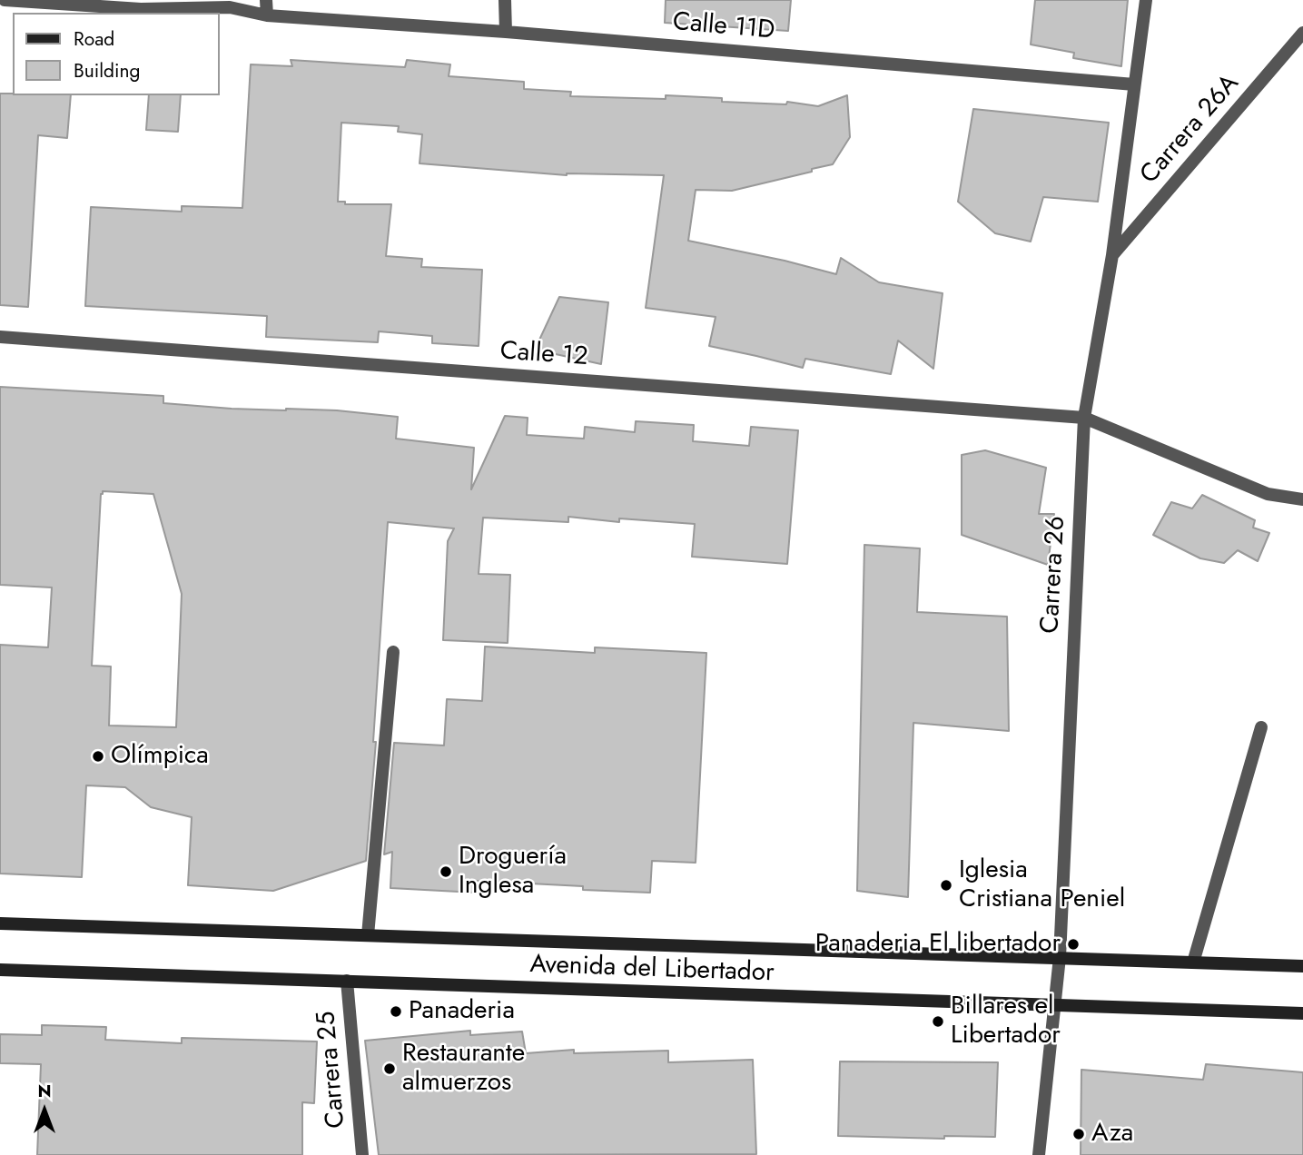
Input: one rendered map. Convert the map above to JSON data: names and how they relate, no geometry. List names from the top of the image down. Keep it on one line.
{"streets":{"main road":["Avenida del Libertador"],"street":["Calle 11D","Carrera 26A","Calle 12","Carrera 26","Carrera 25"]},"crossings":[["Calle 11D","Carrera 26"],["Carrera 26A","Carrera 26"],["Calle 12","Carrera 26"],["Carrera 26","Avenida del Libertador"],["Avenida del Libertador","Carrera 25"]],"places":["Olímpica","Droguería Inglesa","Iglesia Cristiana Peniel","Panaderia El libertador","Panaderia","Billares el Libertador","Restaurante almuerzos","Aza"],"legend":["Road","Building"],"north":"top"}
